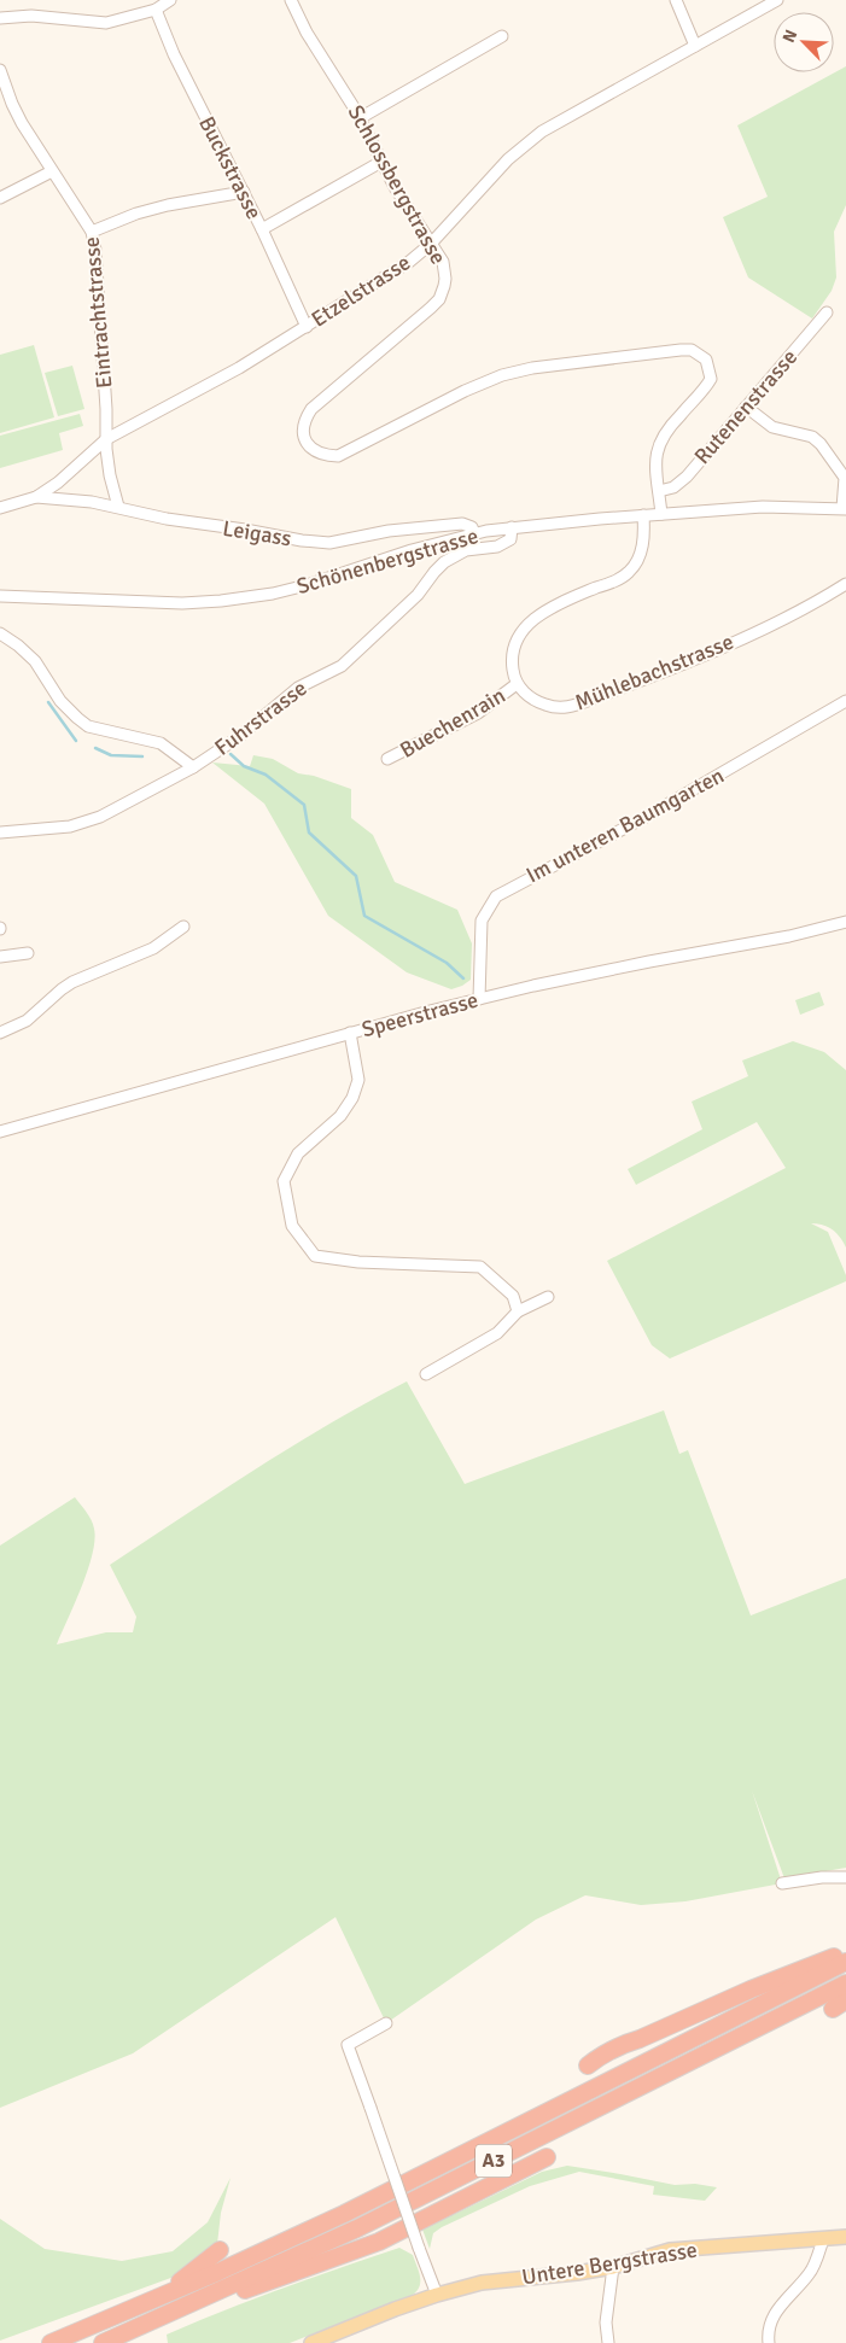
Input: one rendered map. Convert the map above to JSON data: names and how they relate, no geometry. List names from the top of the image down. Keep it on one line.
{"streets":{"highway":["A3"],"main road":["Untere Bergstrasse"],"street":["Buckstrasse","Schlossbergstrasse","Etzelstrasse","Eintrachtstrasse","Rutenenstrasse","Leigass","Schönenbergstrasse","Mühlebachstrasse","Fuhrstrasse","Buechenrain","Im unteren Baumgarten","Speerstrasse"]},"crossings":[["Buckstrasse","Etzelstrasse"],["Schlossbergstrasse","Etzelstrasse"],["Schlossbergstrasse","Rutenenstrasse"],["Schlossbergstrasse","Schönenbergstrasse"],["Etzelstrasse","Eintrachtstrasse"],["Etzelstrasse","Leigass"],["Eintrachtstrasse","Leigass"],["Leigass","Schönenbergstrasse"],["Schönenbergstrasse","Fuhrstrasse"],["Mühlebachstrasse","Buechenrain"],["Im unteren Baumgarten","Speerstrasse"]],"north":"top left"}
